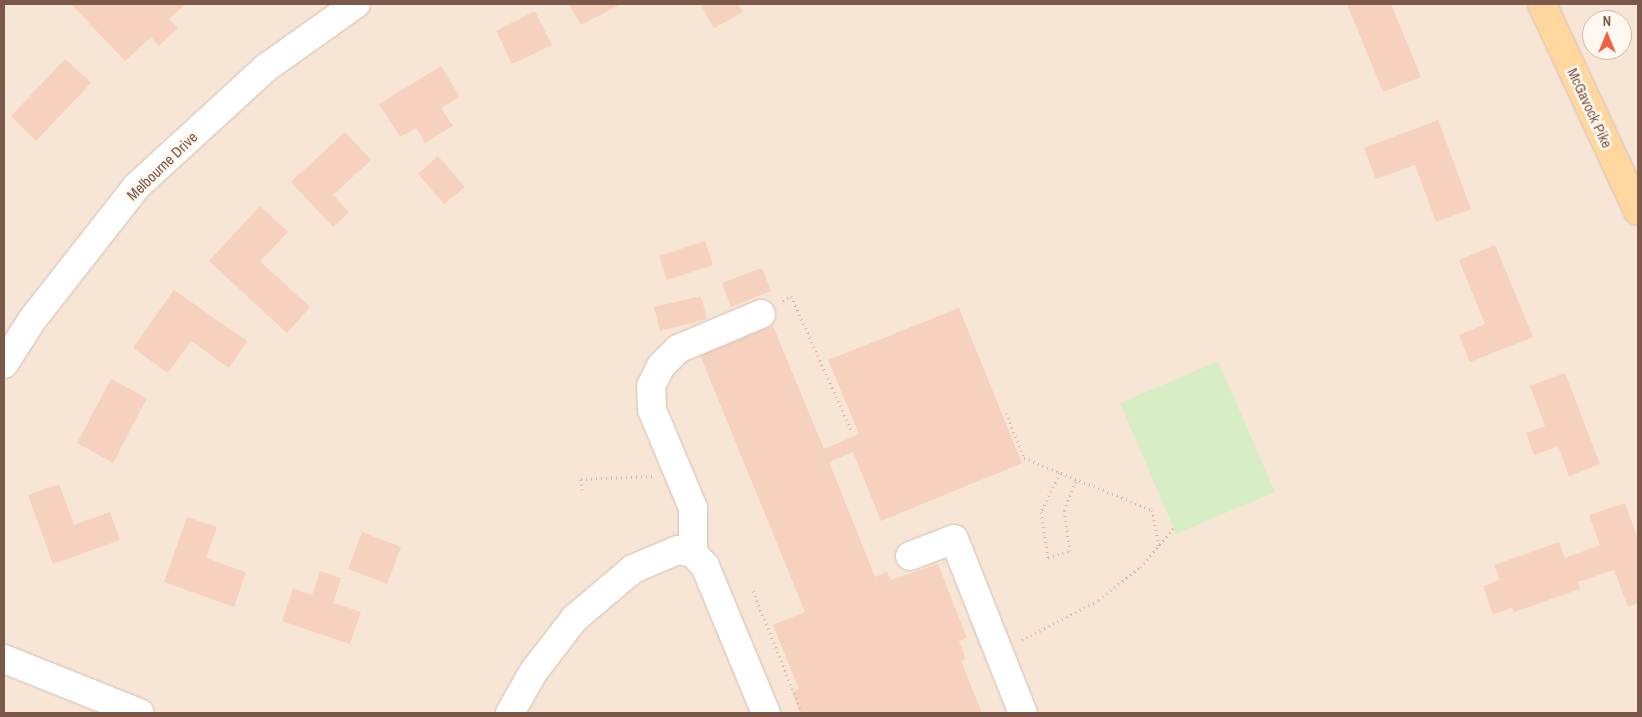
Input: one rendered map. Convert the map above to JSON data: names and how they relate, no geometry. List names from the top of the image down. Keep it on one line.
{"streets":{"main road":["McGavock Pike"],"street":["Melbourne Drive"]},"north":"top"}
